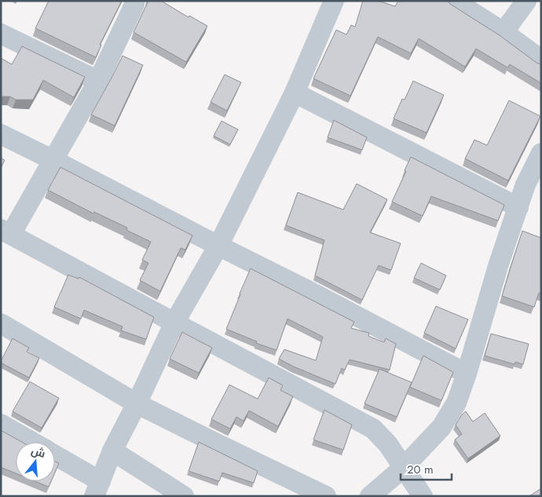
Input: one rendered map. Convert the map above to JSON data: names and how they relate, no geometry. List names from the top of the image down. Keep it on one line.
{"scale_bar":"20 m","north":"top"}
